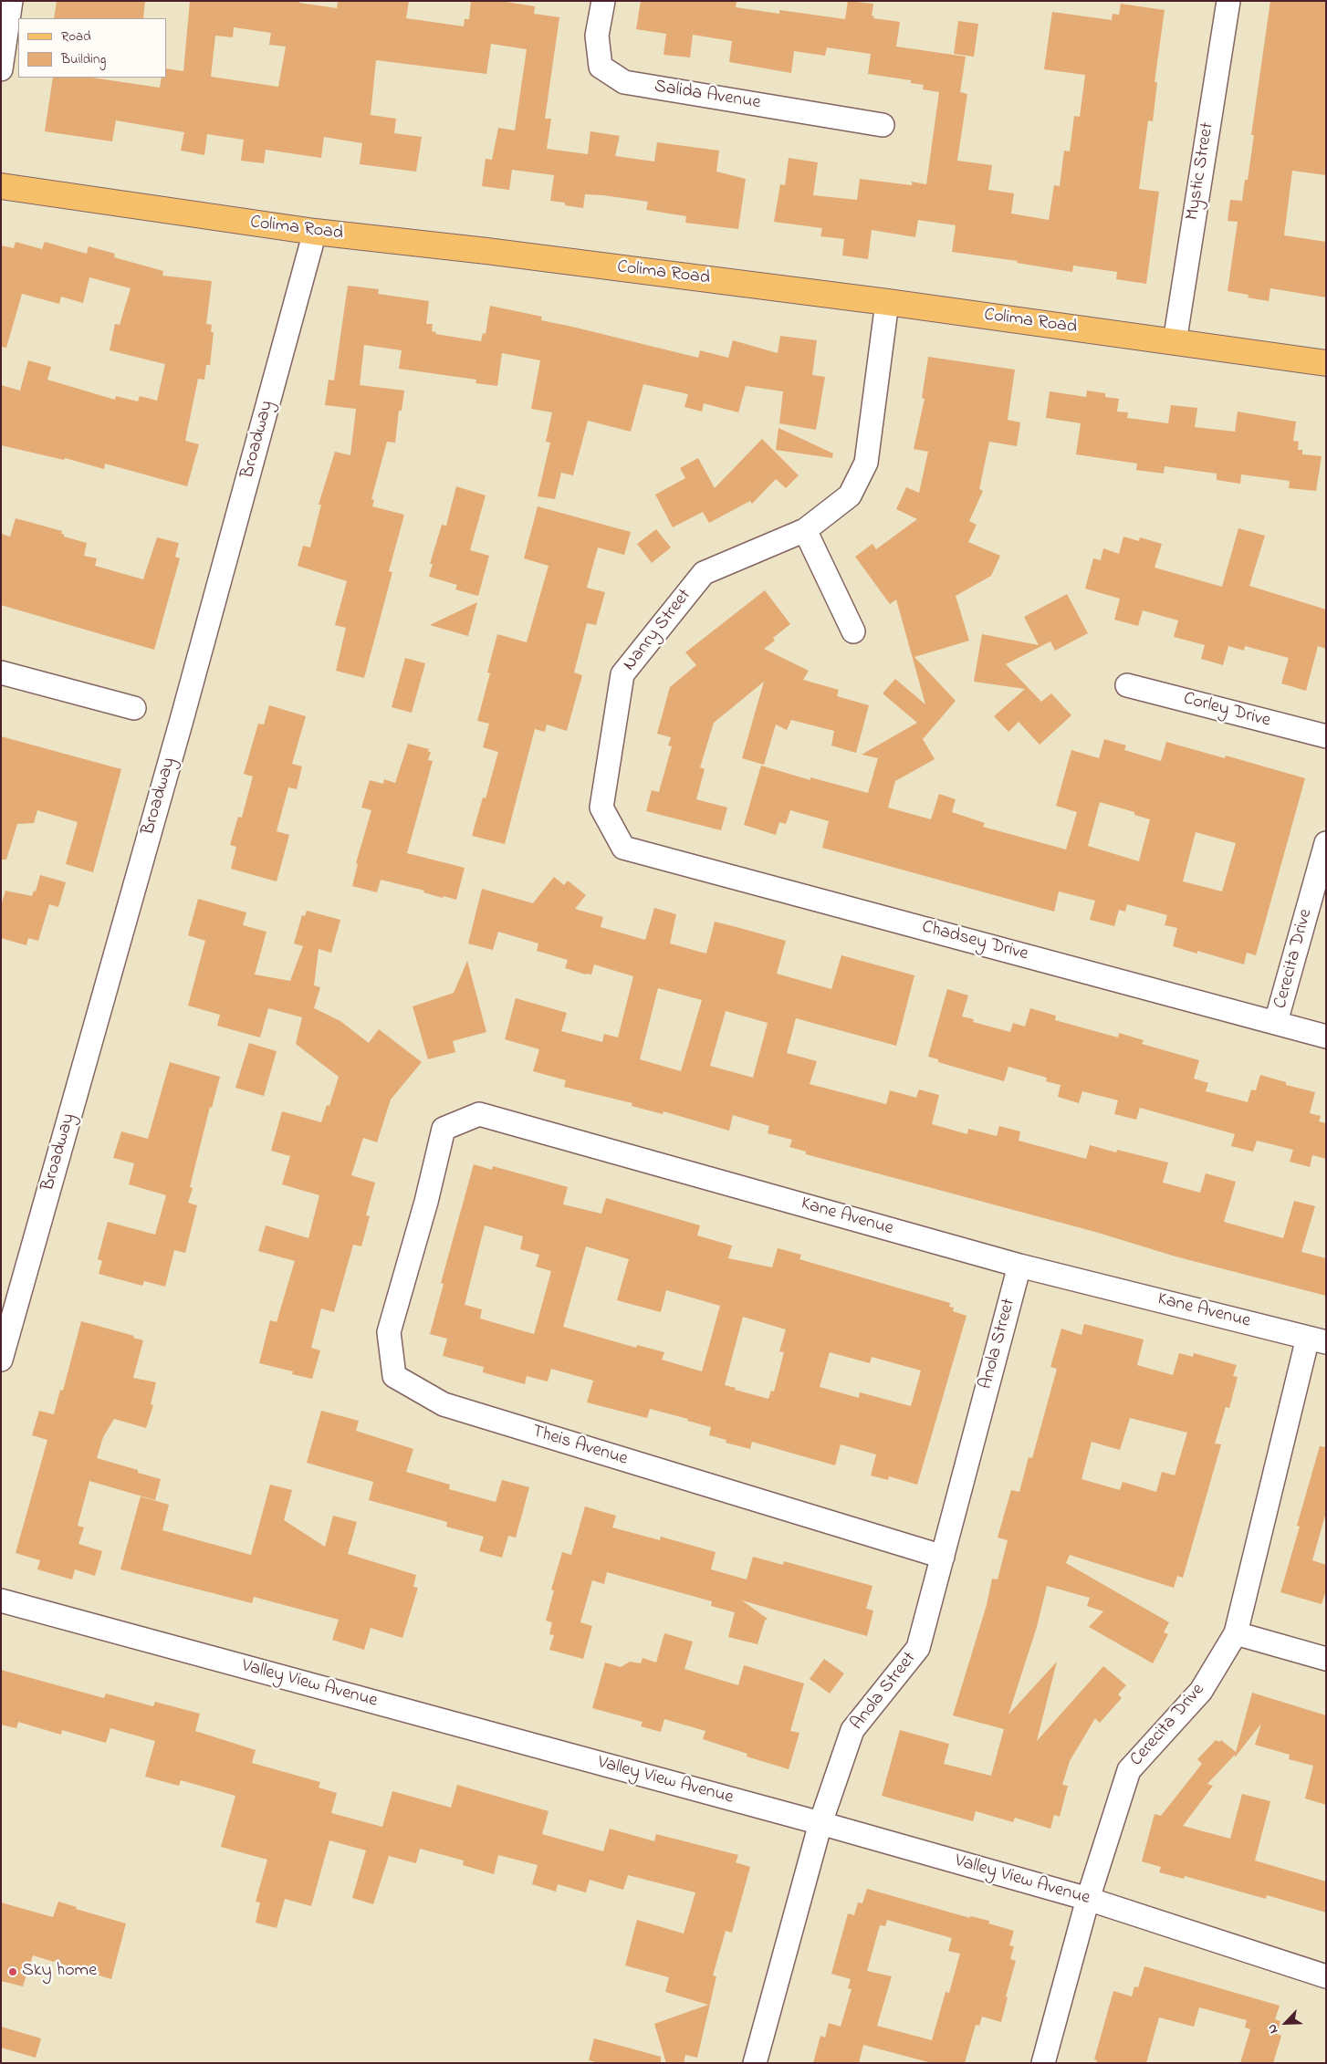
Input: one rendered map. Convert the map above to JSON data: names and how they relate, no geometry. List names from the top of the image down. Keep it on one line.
{"streets":{"main road":["Colima Road"],"street":["Salida Avenue","Mystic Street","Broadway","Nanry Street","Corley Drive","Chadsey Drive","Cerecita Drive","Kane Avenue","Anola Street","Theis Avenue","Valley View Avenue"]},"crossings":[["Mystic Street","Colima Road"],["Colima Road","Broadway"],["Colima Road","Nanry Street"],["Nanry Street","Chadsey Drive"],["Chadsey Drive","Cerecita Drive"],["Cerecita Drive","Kane Avenue"],["Cerecita Drive","Valley View Avenue"],["Kane Avenue","Anola Street"],["Kane Avenue","Theis Avenue"],["Anola Street","Theis Avenue"],["Anola Street","Valley View Avenue"]],"places":["Sky home"],"legend":["Road","Building"],"north":"bottom left"}
